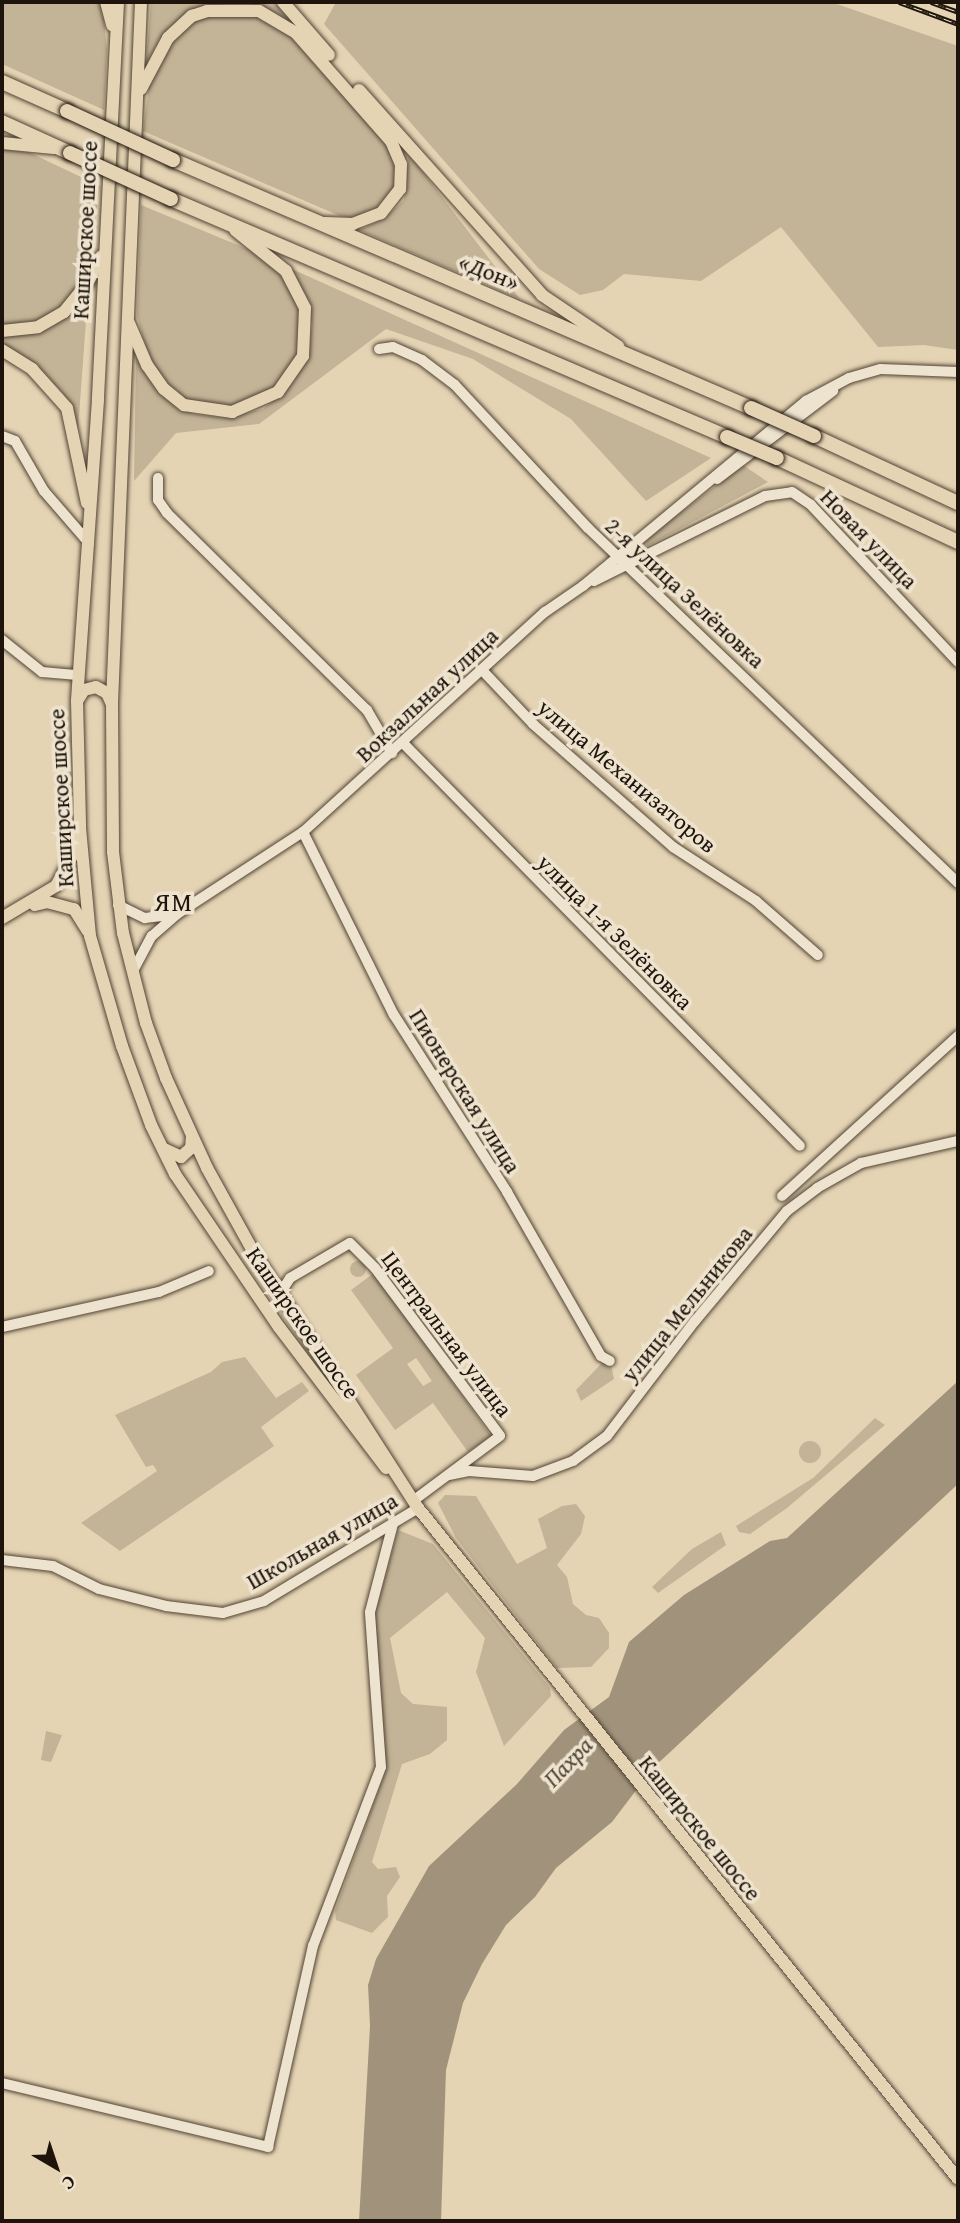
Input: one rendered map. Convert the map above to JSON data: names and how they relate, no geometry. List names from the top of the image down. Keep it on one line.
{"streets":{"highway":["«Дон»"],"main road":["Каширское шоссе"],"street":["Новая улица","2-я улица Зелёновка","Вокзальная улица","улица Механизаторов","улица 1-я Зелёновка","Пионерская улица","улица Мельникова","Центральная улица","Школьная улица"]},"crossings":[["Каширское шоссе","Вокзальная улица"],["Каширское шоссе","Центральная улица"],["Каширское шоссе","Школьная улица"],["Новая улица","2-я улица Зелёновка"],["Новая улица","Вокзальная улица"],["2-я улица Зелёновка","Вокзальная улица"],["Вокзальная улица","улица Механизаторов"],["Вокзальная улица","улица 1-я Зелёновка"],["Вокзальная улица","Пионерская улица"],["улица Мельникова","Центральная улица"],["Центральная улица","Школьная улица"]],"districts":["ЯМ"],"water":["Пахра"],"north":"bottom right"}
